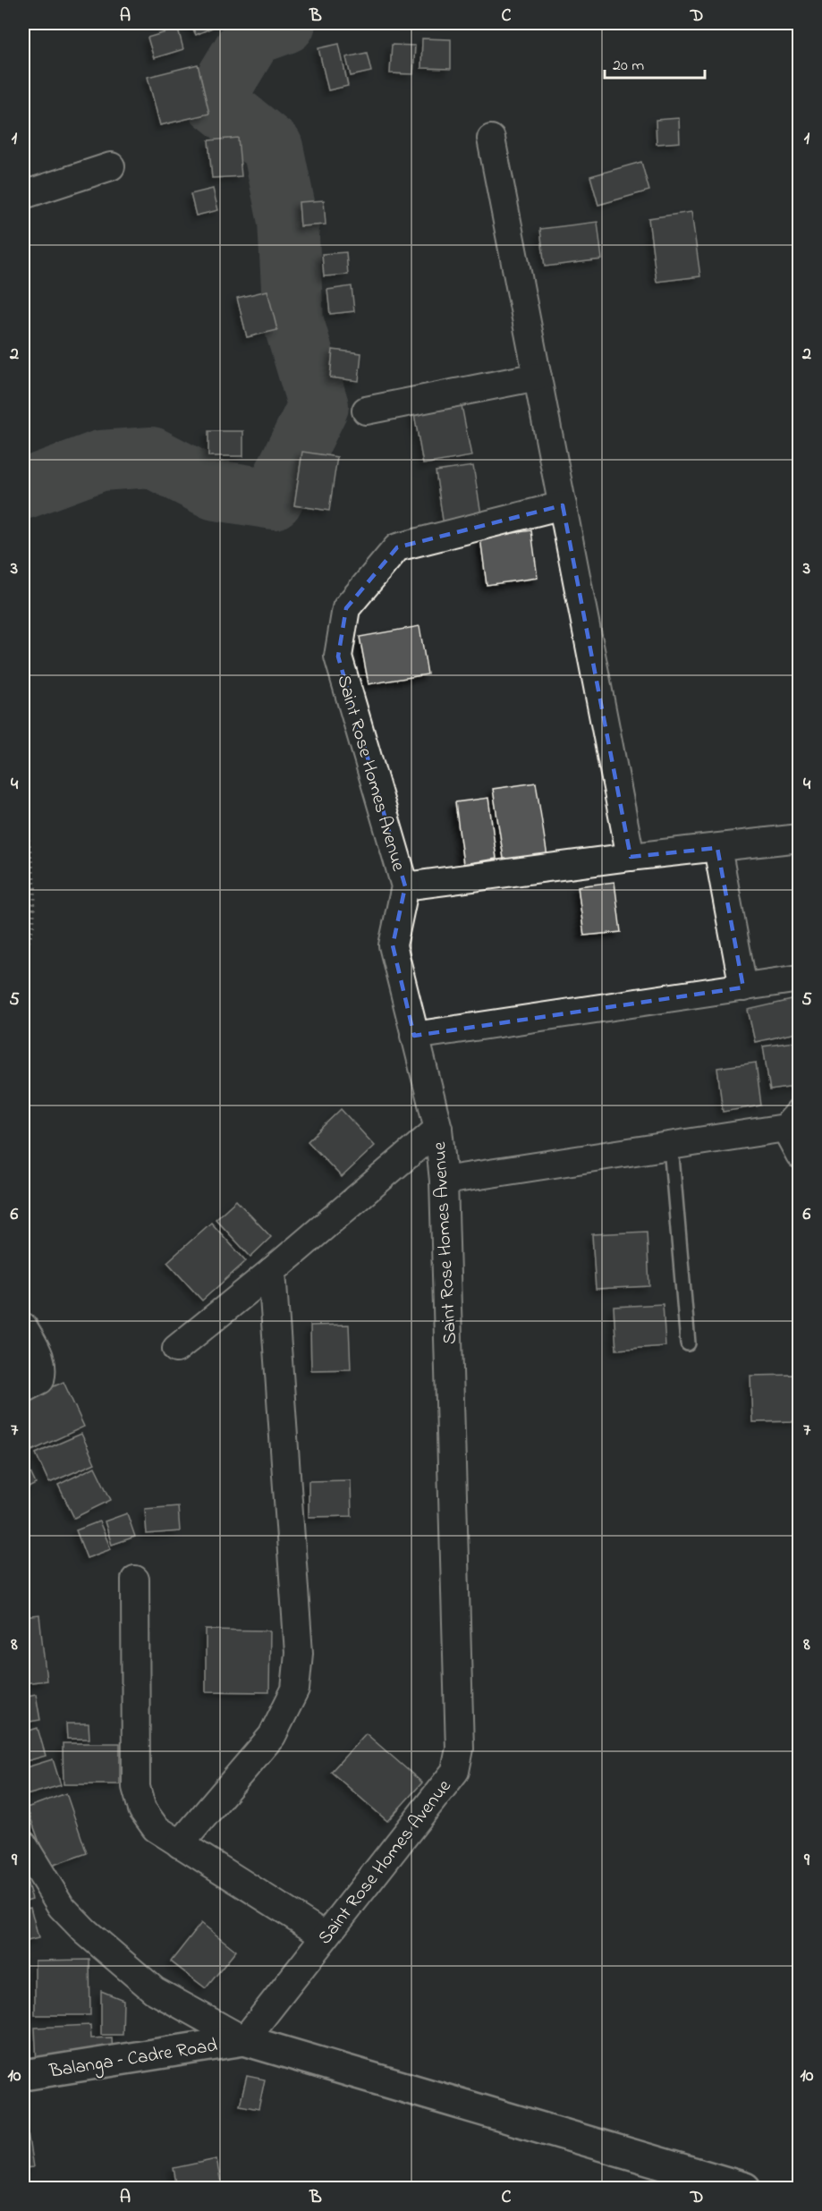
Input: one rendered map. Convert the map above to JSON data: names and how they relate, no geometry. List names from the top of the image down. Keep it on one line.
{"streets":{"street":["Saint Rose Homes Avenue","Balanga – Cadre Road"]},"crossings":[["Saint Rose Homes Avenue","Balanga – Cadre Road"]],"scale_bar":"20 m","grid":{"columns":["A","B","C","D"],"rows":["1","2","3","4","5","6","7","8","9","10"]}}
